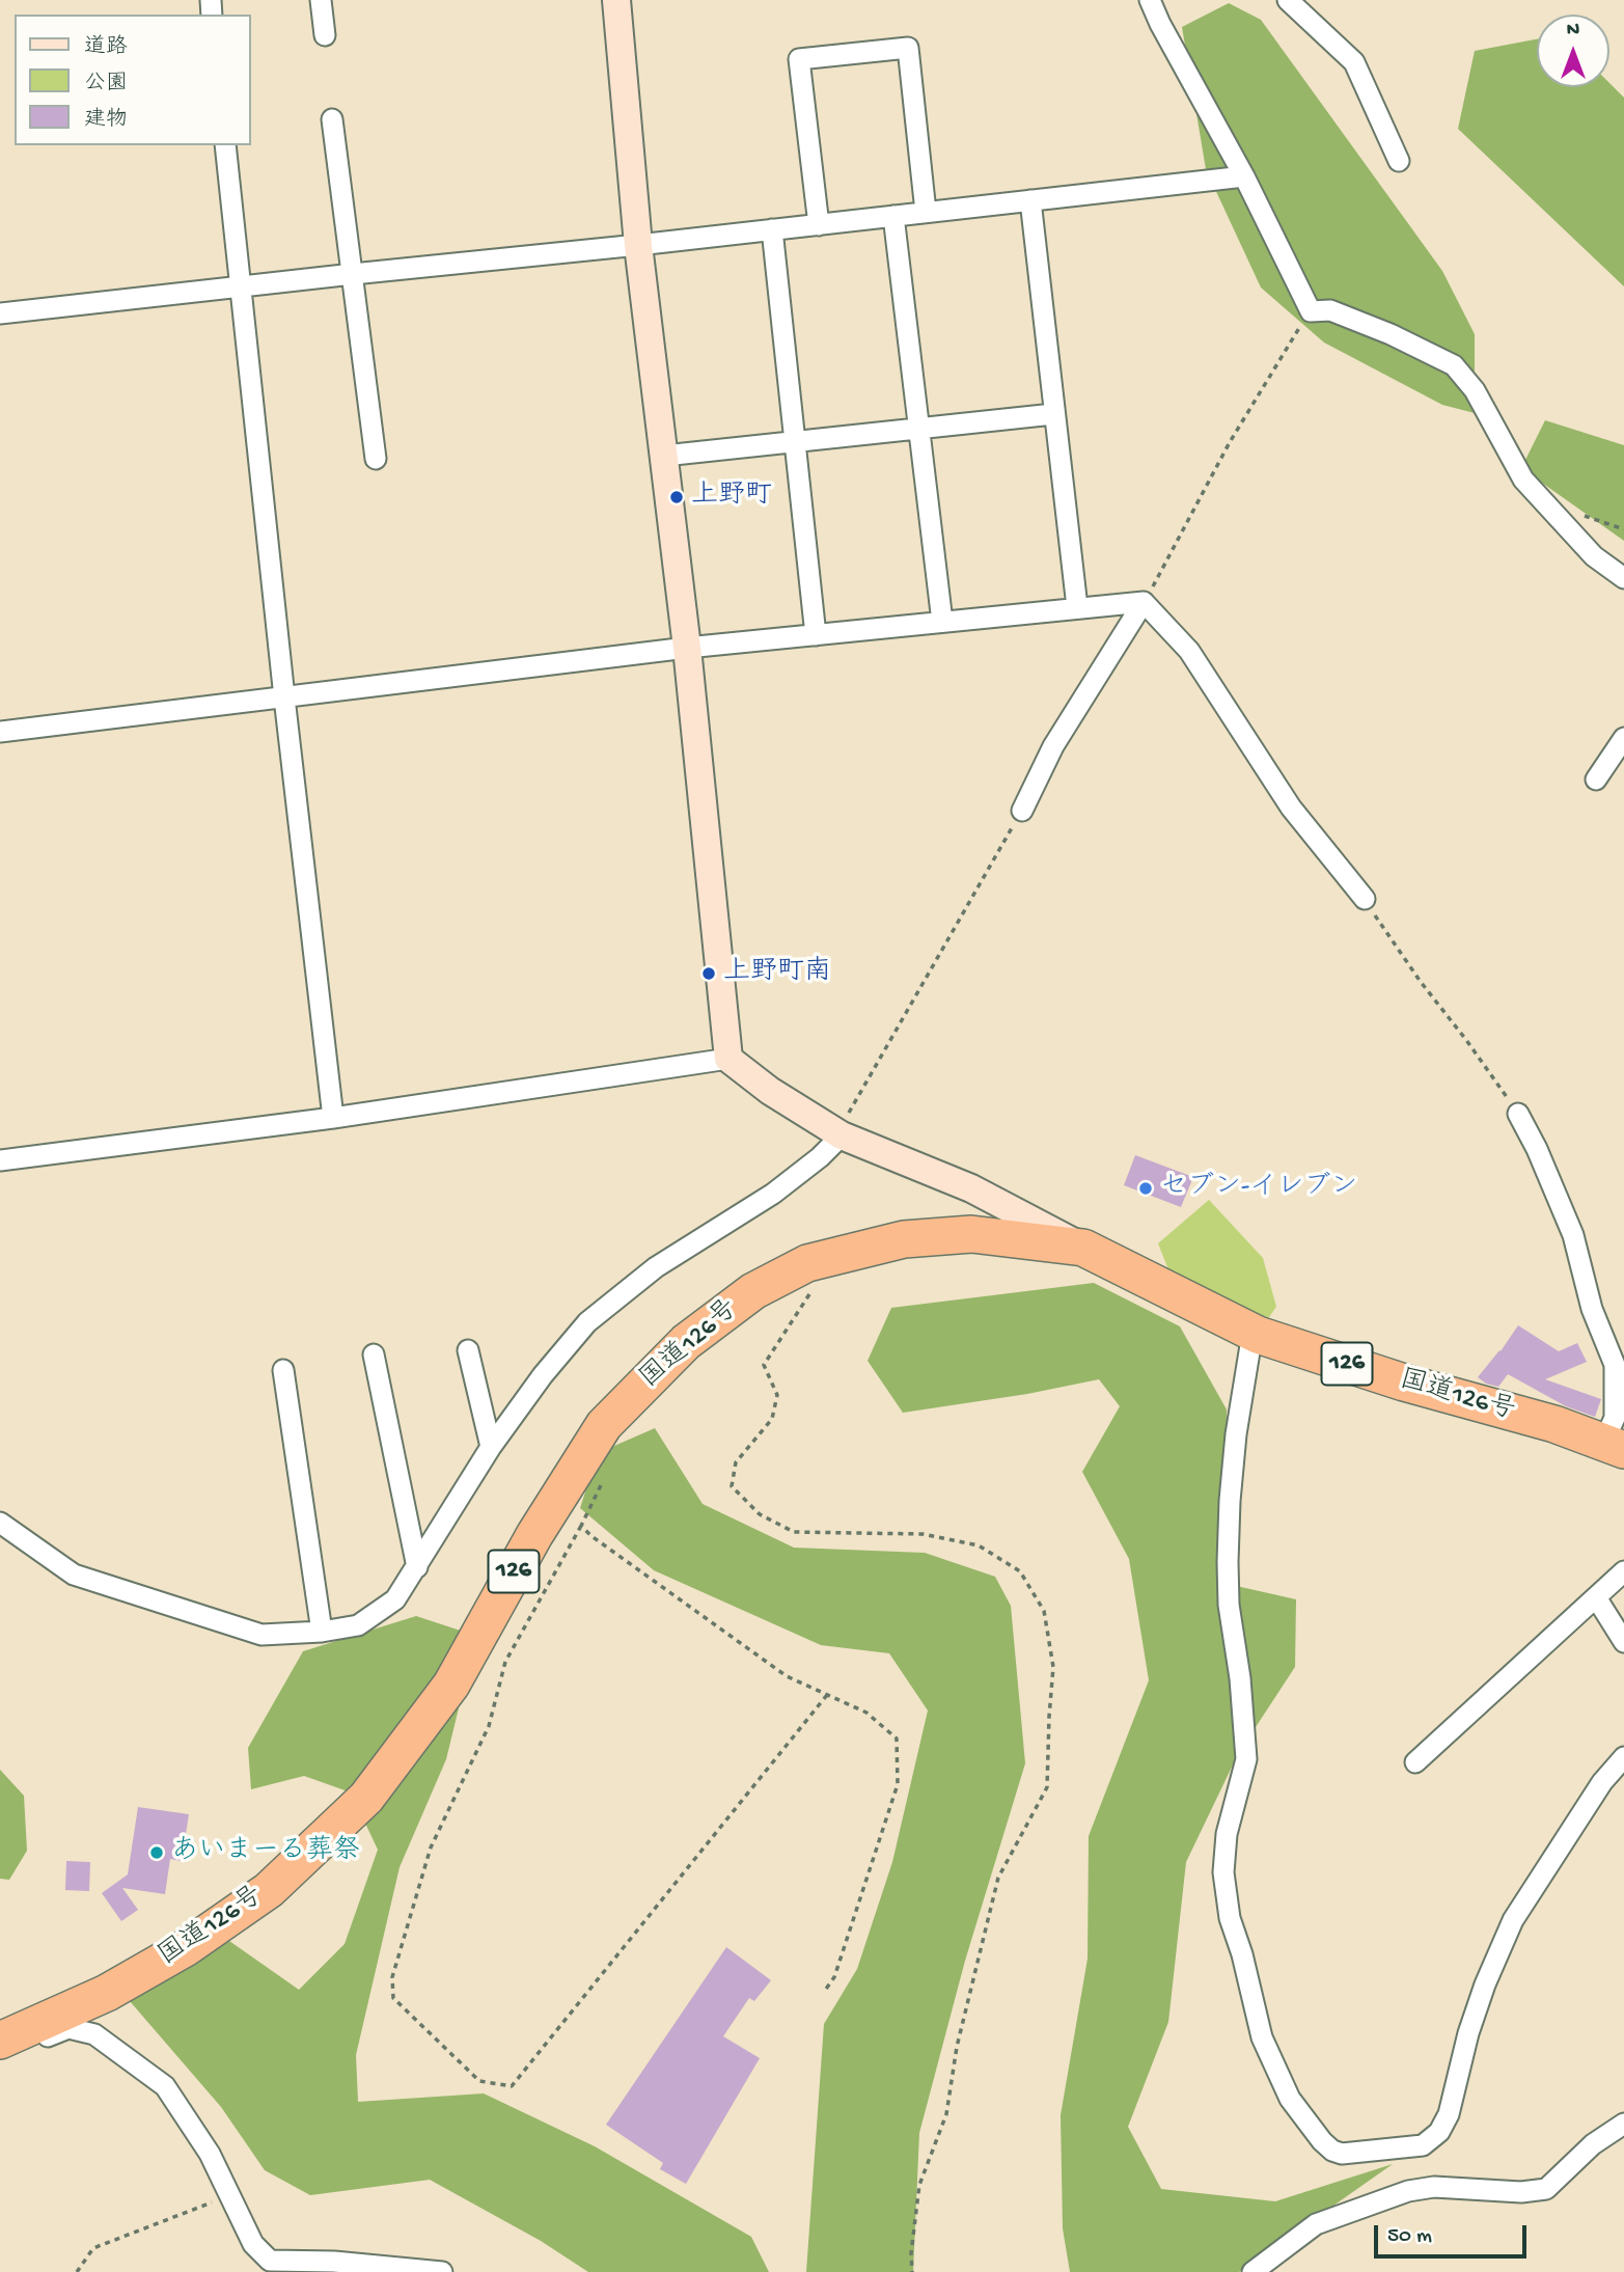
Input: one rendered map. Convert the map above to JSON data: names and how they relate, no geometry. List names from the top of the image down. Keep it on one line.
{"streets":{"highway":["国道126号","126"]},"places":["上野町","上野町南","セブン-イレブン","あいまーる葬祭"],"legend":["道路","公園","建物"],"scale_bar":"50 m","north":"top"}
